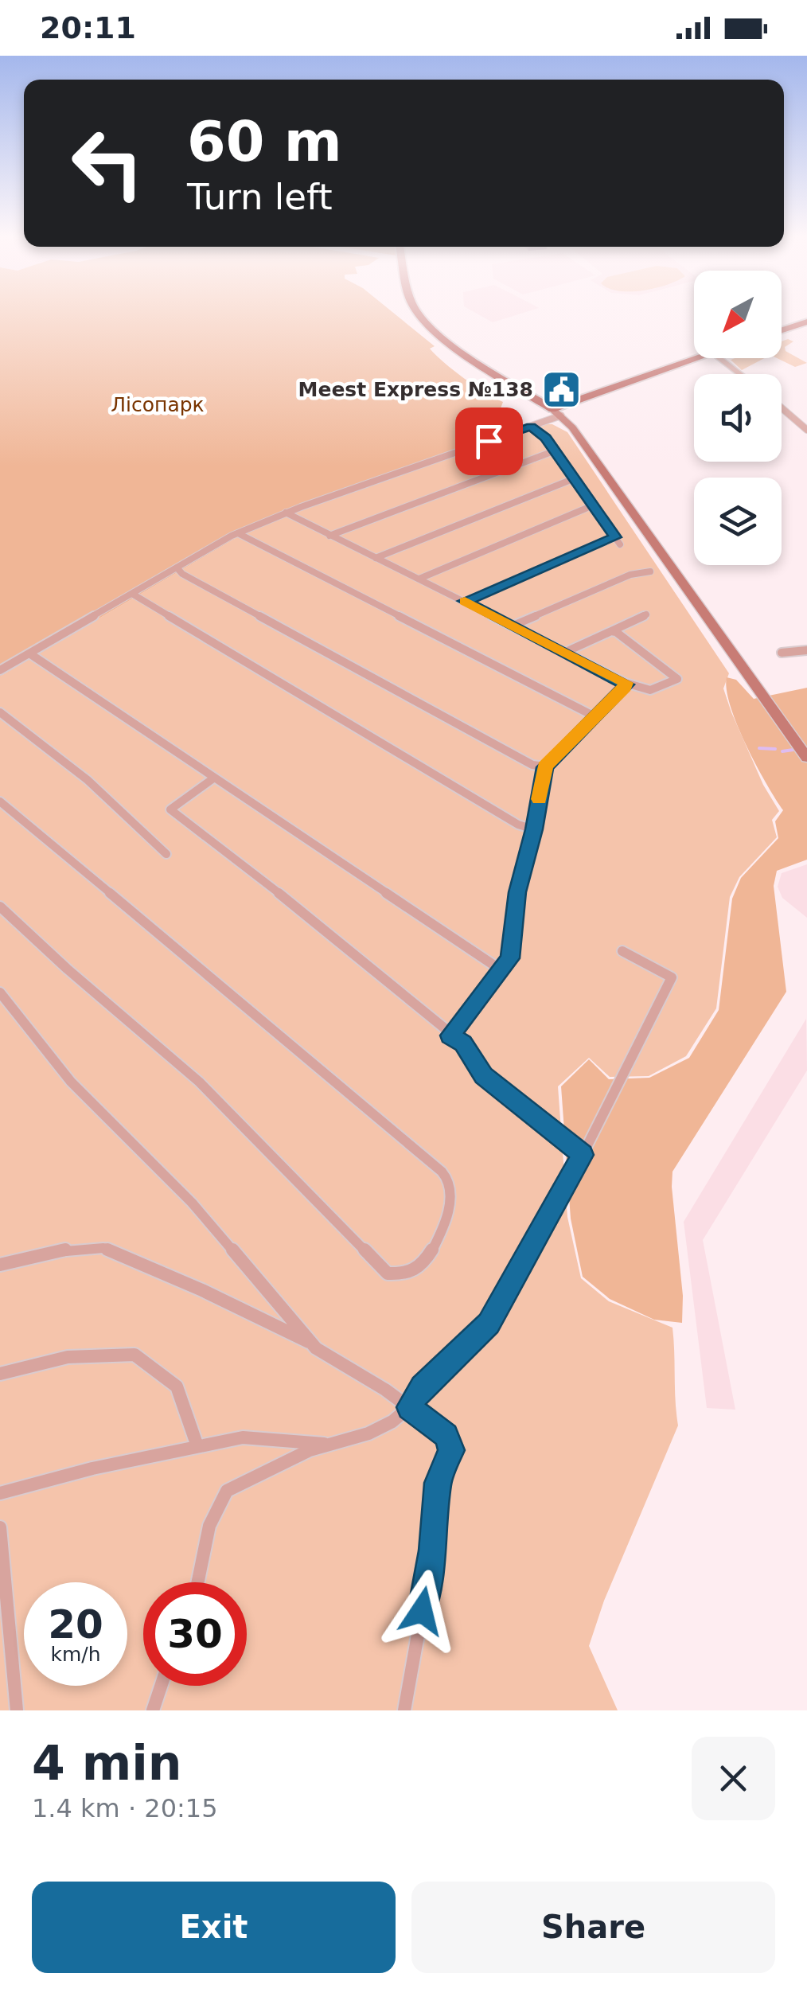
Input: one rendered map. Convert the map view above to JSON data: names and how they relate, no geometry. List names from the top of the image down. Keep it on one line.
{"parks":["Лісопарк"],"places":{"public building":["Meest Express №138"]},"north":"bottom left","page":{"status":"20:11","turn":["60 m","Turn left"],"speed":"20 km/h","limit":"30","heading":["4 min","1.4 km · 20:15"],"buttons":["Exit","Share"]}}
